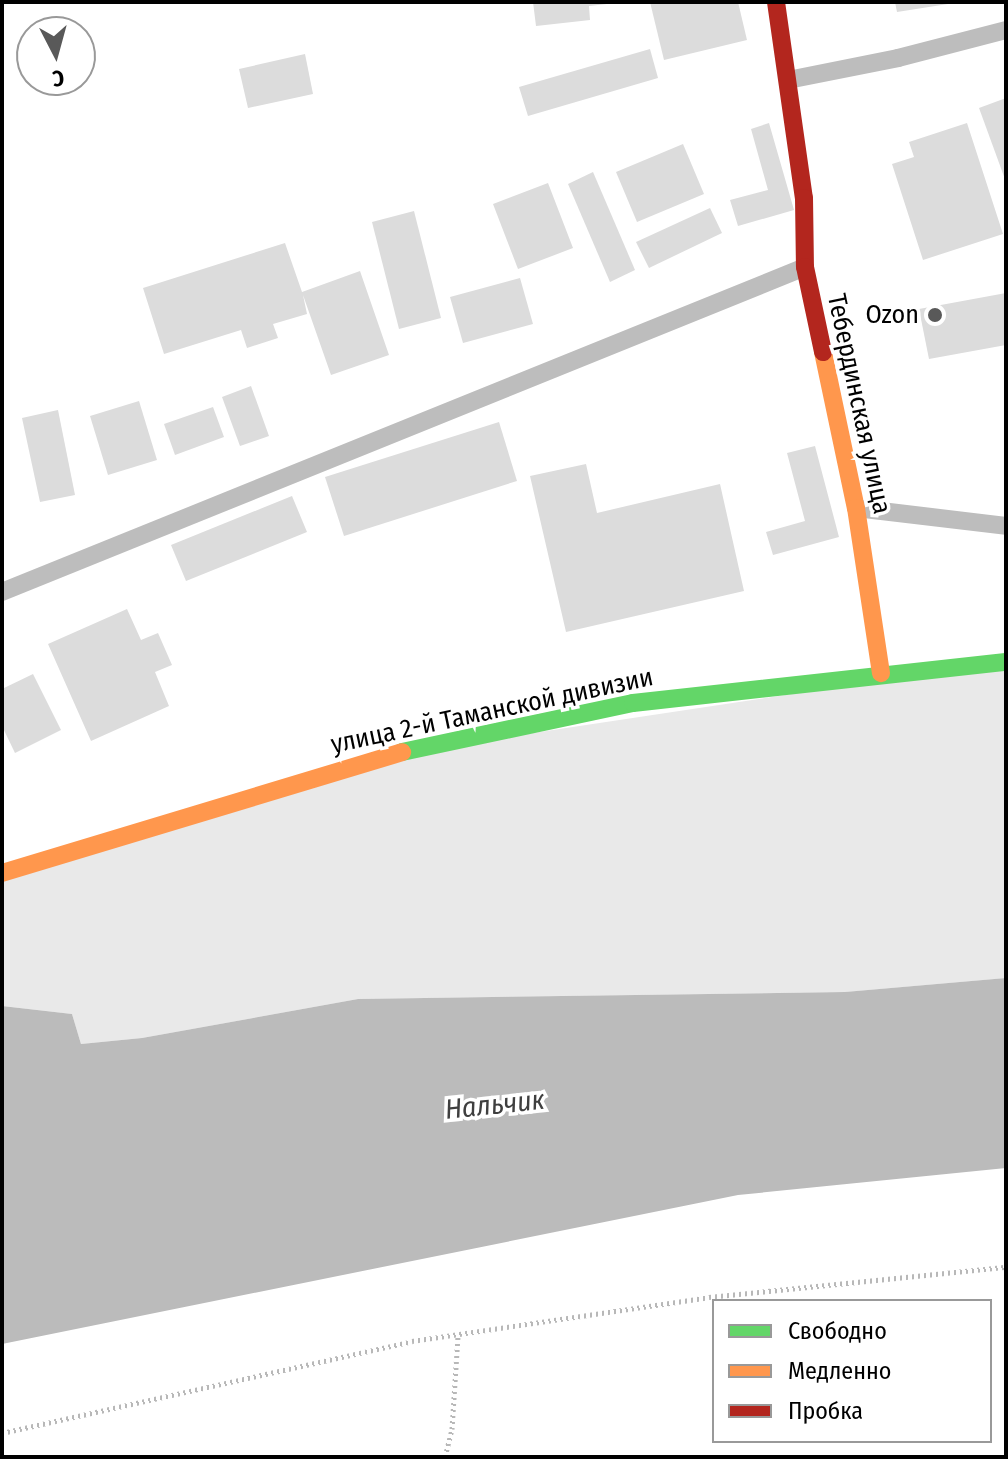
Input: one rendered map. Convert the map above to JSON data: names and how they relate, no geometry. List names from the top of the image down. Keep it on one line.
{"streets":{"main road":["Тебердинская улица","улица 2-й Таманской дивизии"]},"crossings":[["Тебердинская улица","улица 2-й Таманской дивизии"]],"water":["Нальчик"],"places":["Ozon"],"legend":["Свободно","Медленно","Пробка"],"north":"bottom"}
